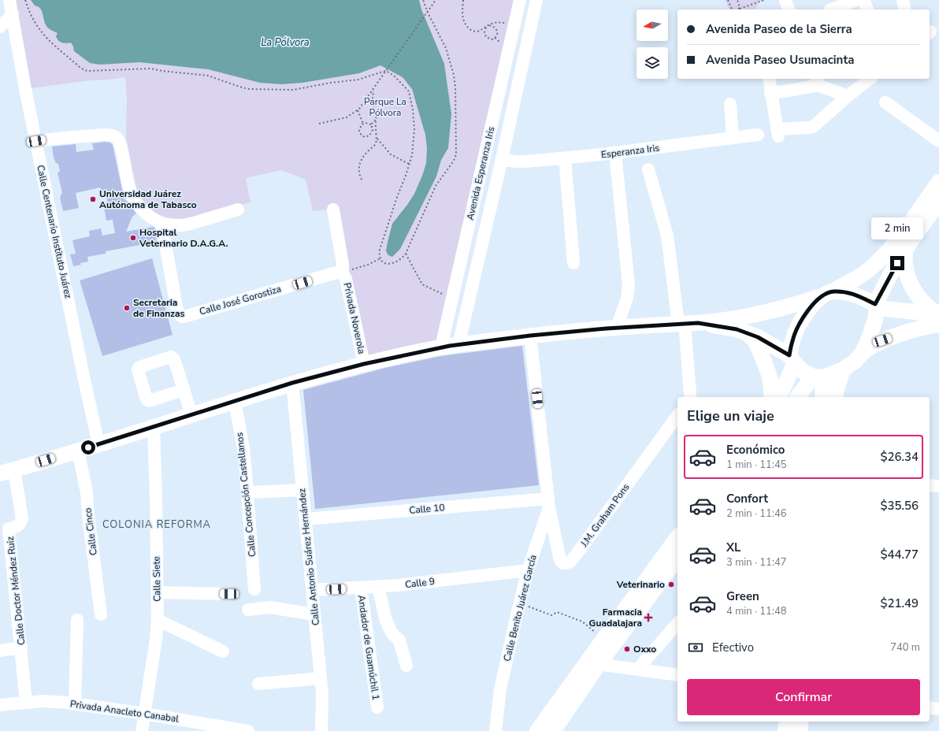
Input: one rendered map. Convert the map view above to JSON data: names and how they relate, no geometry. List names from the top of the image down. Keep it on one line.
{"streets":{"street":["Esperanza Iris","Avenida Esperanza Iris","Calle Centenario Instituto Juárez","Calle José Gorostiza","Privada Noverola","Calle Concepción Castellanos","Calle 10","J.M. Graham Pons","Calle Cinco","Calle Antonio Suárez Hernández","Calle Siete","Calle 9","Calle Doctor Méndez Ruiz","Calle Benito Juárez García","Andador de Guamúchil 1","Privada Anacleto Canabal"]},"crossings":[["Esperanza Iris","Avenida Esperanza Iris"],["Calle José Gorostiza","Privada Noverola"],["Calle 10","J.M. Graham Pons"],["Calle 10","Calle Antonio Suárez Hernández"],["Calle 10","Calle Benito Juárez García"],["J.M. Graham Pons","Calle Benito Juárez García"],["Calle Antonio Suárez Hernández","Calle 9"],["Calle Siete","Privada Anacleto Canabal"],["Calle 9","Calle Benito Juárez García"],["Calle 9","Andador de Guamúchil 1"],["Calle Doctor Méndez Ruiz","Privada Anacleto Canabal"]],"districts":["COLONIA REFORMA"],"water":["La Pólvora"],"parks":["Parque La Pólvora"],"places":{"other":["Universidad Juárez Autónoma de Tabasco","Hospital Veterinario D.A.G.A.","Secretaria de Finanzas","Veterinario","Oxxo"],"health":["Farmacia Guadalajara"]},"north":"left","page":{"banner":["Avenida Paseo de la Sierra","Avenida Paseo Usumacinta"],"bubble":"2 min","heading":"Elige un viaje","list":[{"name":"Económico","note":"1 min · 11:45","value":"$26.34"},{"name":"Confort","note":"2 min · 11:46","value":"$35.56"},{"name":"XL","note":"3 min · 11:47","value":"$44.77"},{"name":"Green","note":"4 min · 11:48","value":"$21.49"}],"pay":["Efectivo","740 m"],"buttons":"Confirmar"}}
